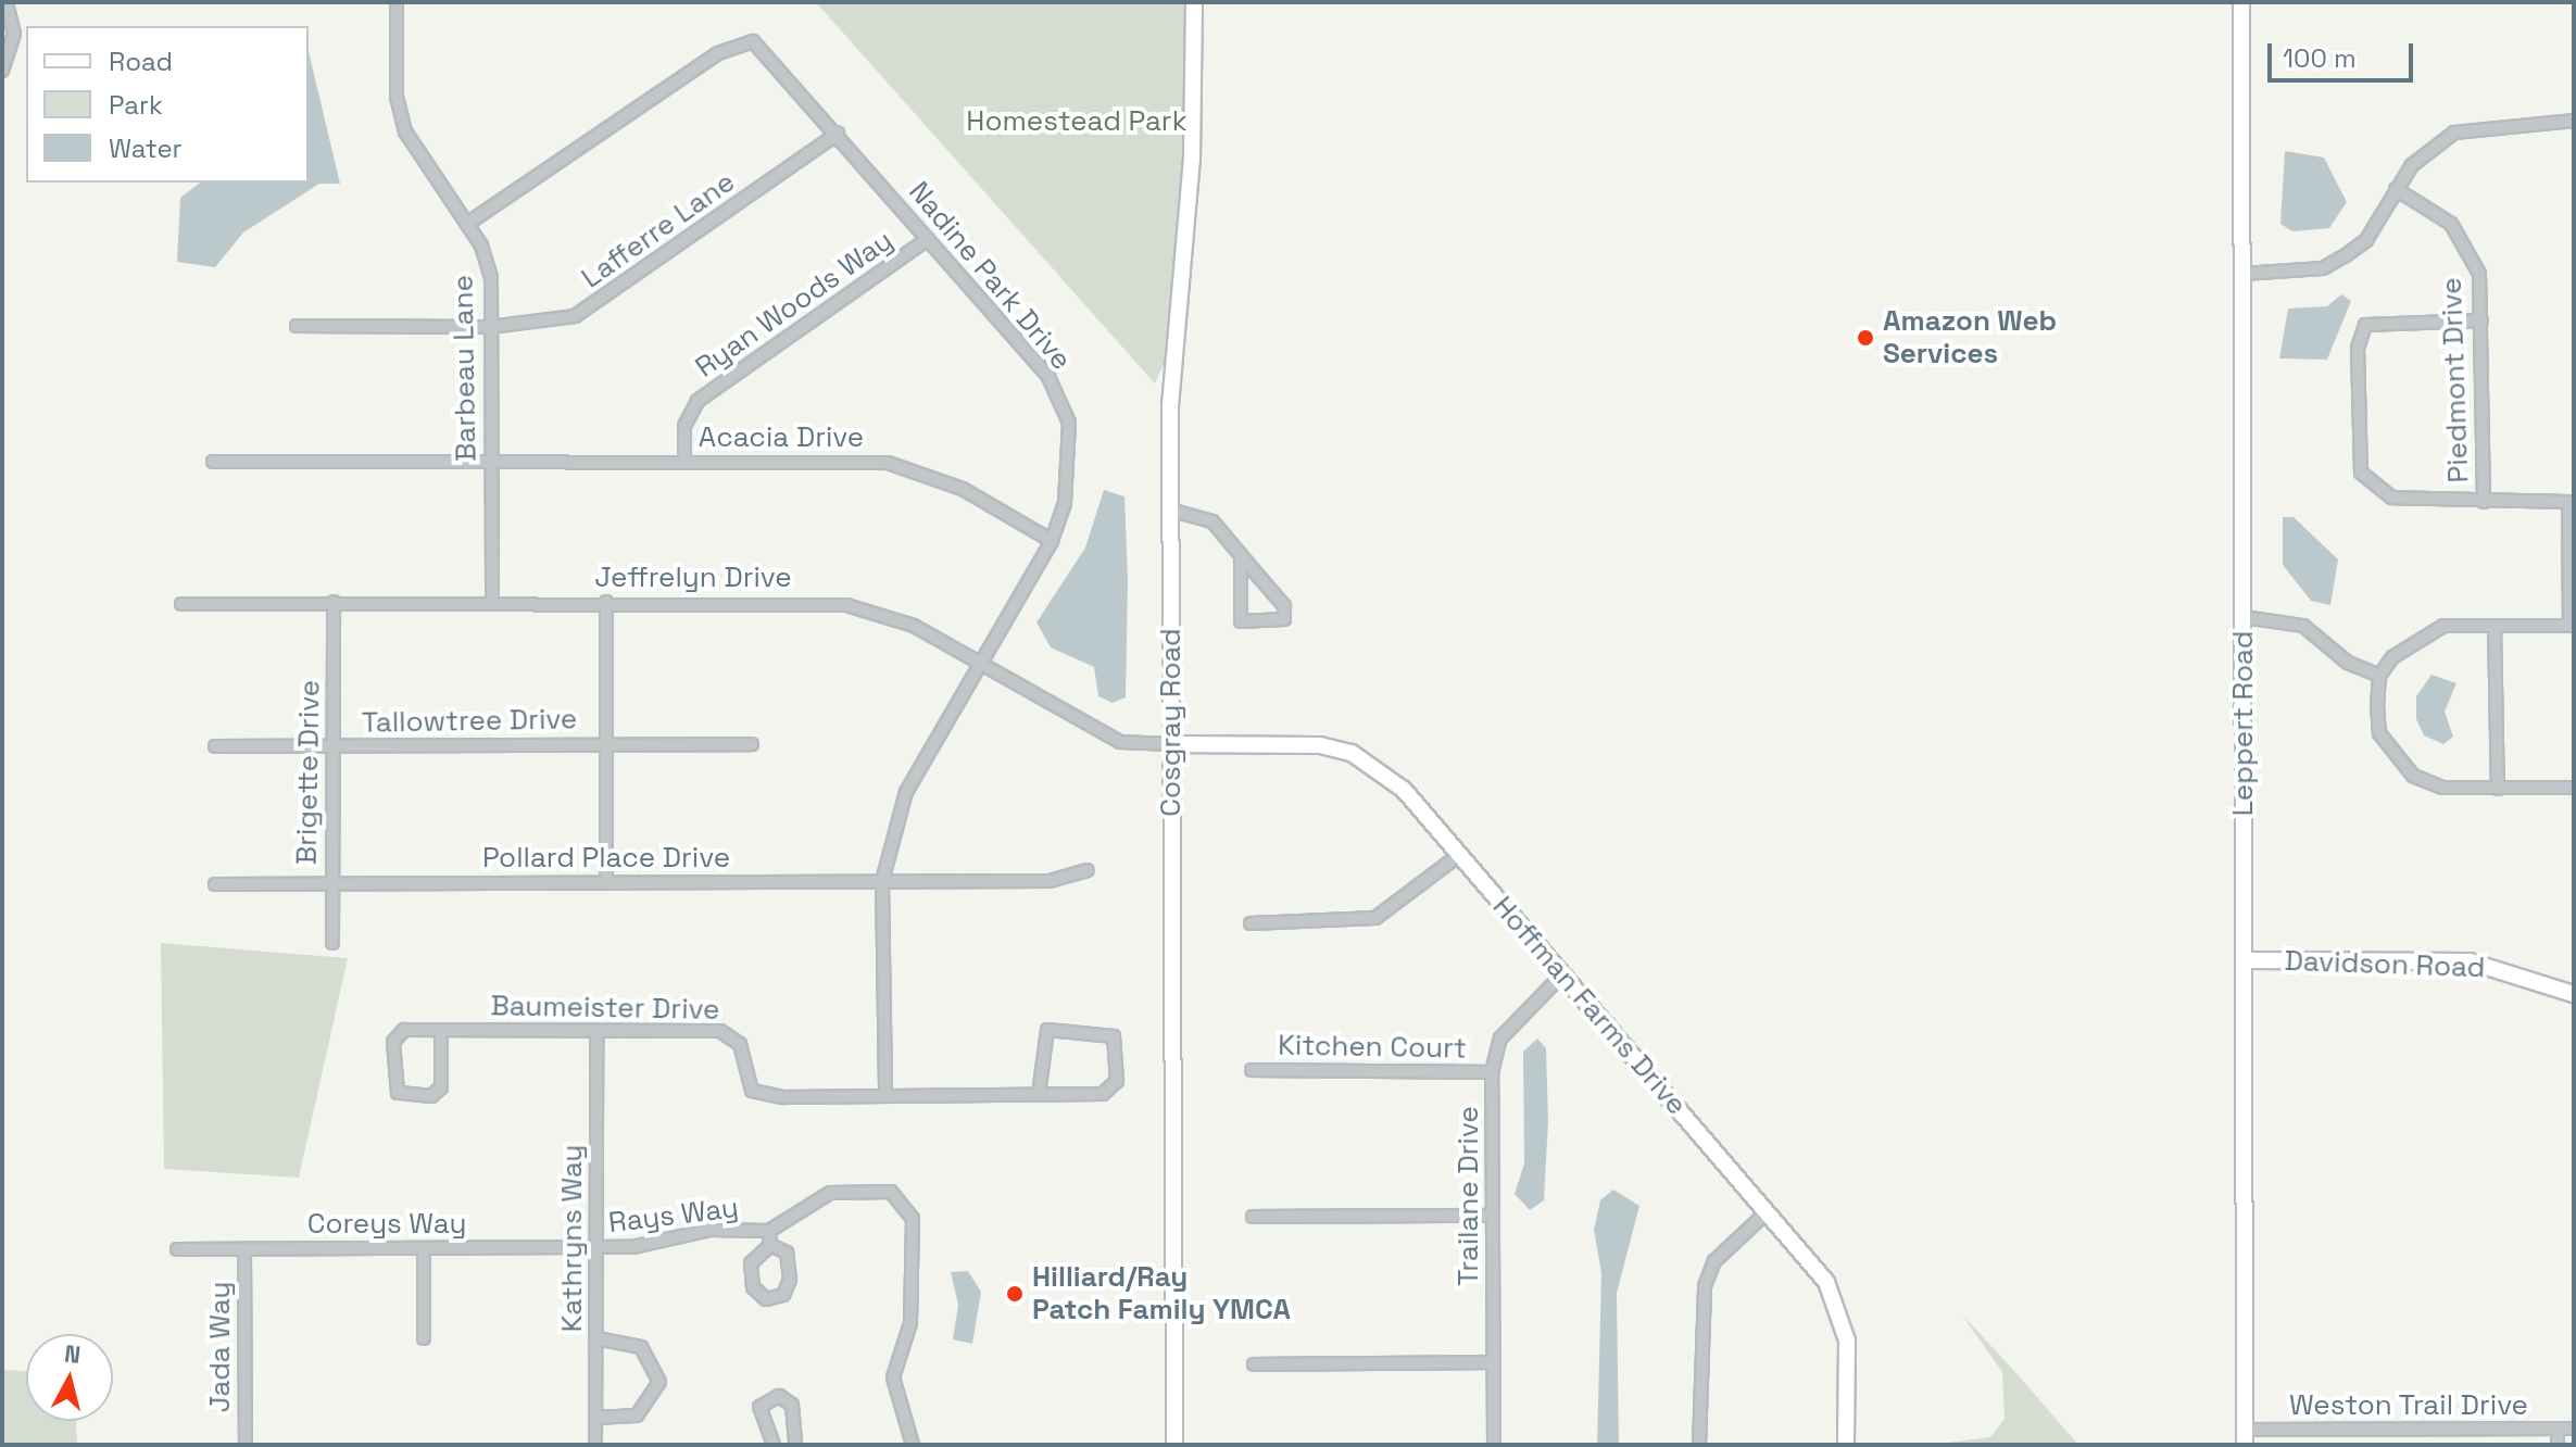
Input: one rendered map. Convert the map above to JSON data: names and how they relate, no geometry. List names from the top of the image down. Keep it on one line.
{"streets":{"main road":["Cosgray Road","Leppert Road","Davidson Road","Hoffman Farms Drive"],"street":["Lafferre Lane","Nadine Park Drive","Ryan Woods Way","Barbeau Lane","Piedmont Drive","Acacia Drive","Jeffrelyn Drive","Tallowtree Drive","Brigette Drive","Pollard Place Drive","Baumeister Drive","Kitchen Court","Trailane Drive","Rays Way","Coreys Way","Kathryns Way","Jada Way","Weston Trail Drive"]},"crossings":[["Lafferre Lane","Nadine Park Drive"],["Lafferre Lane","Barbeau Lane"],["Nadine Park Drive","Ryan Woods Way"],["Nadine Park Drive","Barbeau Lane"],["Nadine Park Drive","Acacia Drive"],["Nadine Park Drive","Jeffrelyn Drive"],["Nadine Park Drive","Pollard Place Drive"],["Nadine Park Drive","Baumeister Drive"],["Ryan Woods Way","Acacia Drive"],["Barbeau Lane","Acacia Drive"],["Barbeau Lane","Jeffrelyn Drive"],["Jeffrelyn Drive","Cosgray Road"],["Jeffrelyn Drive","Brigette Drive"],["Jeffrelyn Drive","Hoffman Farms Drive"],["Tallowtree Drive","Brigette Drive"],["Cosgray Road","Hoffman Farms Drive"],["Leppert Road","Davidson Road"],["Leppert Road","Weston Trail Drive"],["Brigette Drive","Pollard Place Drive"],["Hoffman Farms Drive","Trailane Drive"],["Baumeister Drive","Kathryns Way"],["Kitchen Court","Trailane Drive"],["Rays Way","Coreys Way"],["Rays Way","Kathryns Way"],["Coreys Way","Kathryns Way"],["Coreys Way","Jada Way"]],"parks":["Homestead Park"],"places":["Amazon Web Services","Hilliard/Ray Patch Family YMCA"],"legend":["Road","Park","Water"],"scale_bar":"100 m","north":"top"}
